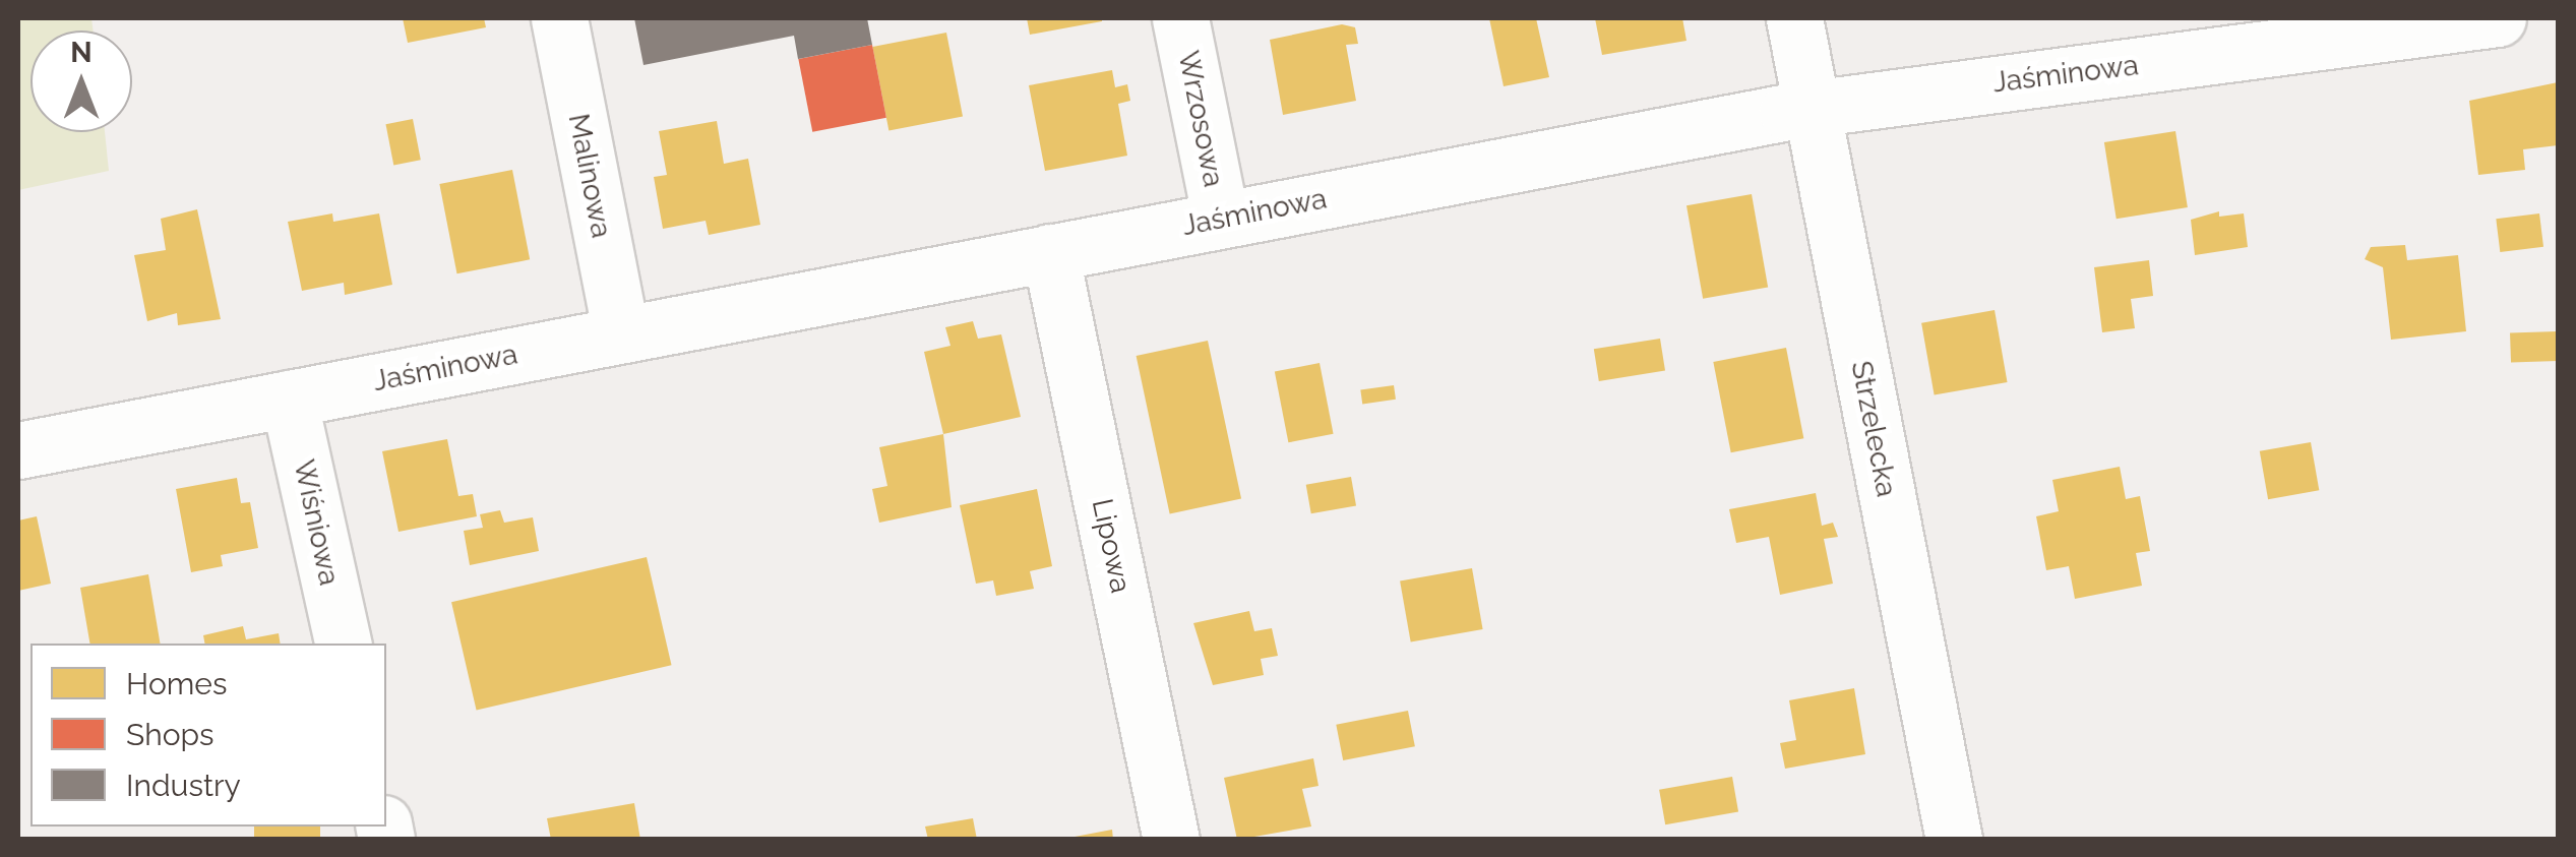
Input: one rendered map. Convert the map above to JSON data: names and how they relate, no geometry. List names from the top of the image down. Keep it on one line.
{"streets":{"street":["Jaśminowa","Wrzosowa","Malinowa","Strzelecka","Wiśniowa","Lipowa"]},"crossings":[["Jaśminowa","Wrzosowa"],["Jaśminowa","Malinowa"],["Jaśminowa","Strzelecka"],["Jaśminowa","Wiśniowa"],["Jaśminowa","Lipowa"]],"legend":["Homes","Shops","Industry"],"north":"top"}
